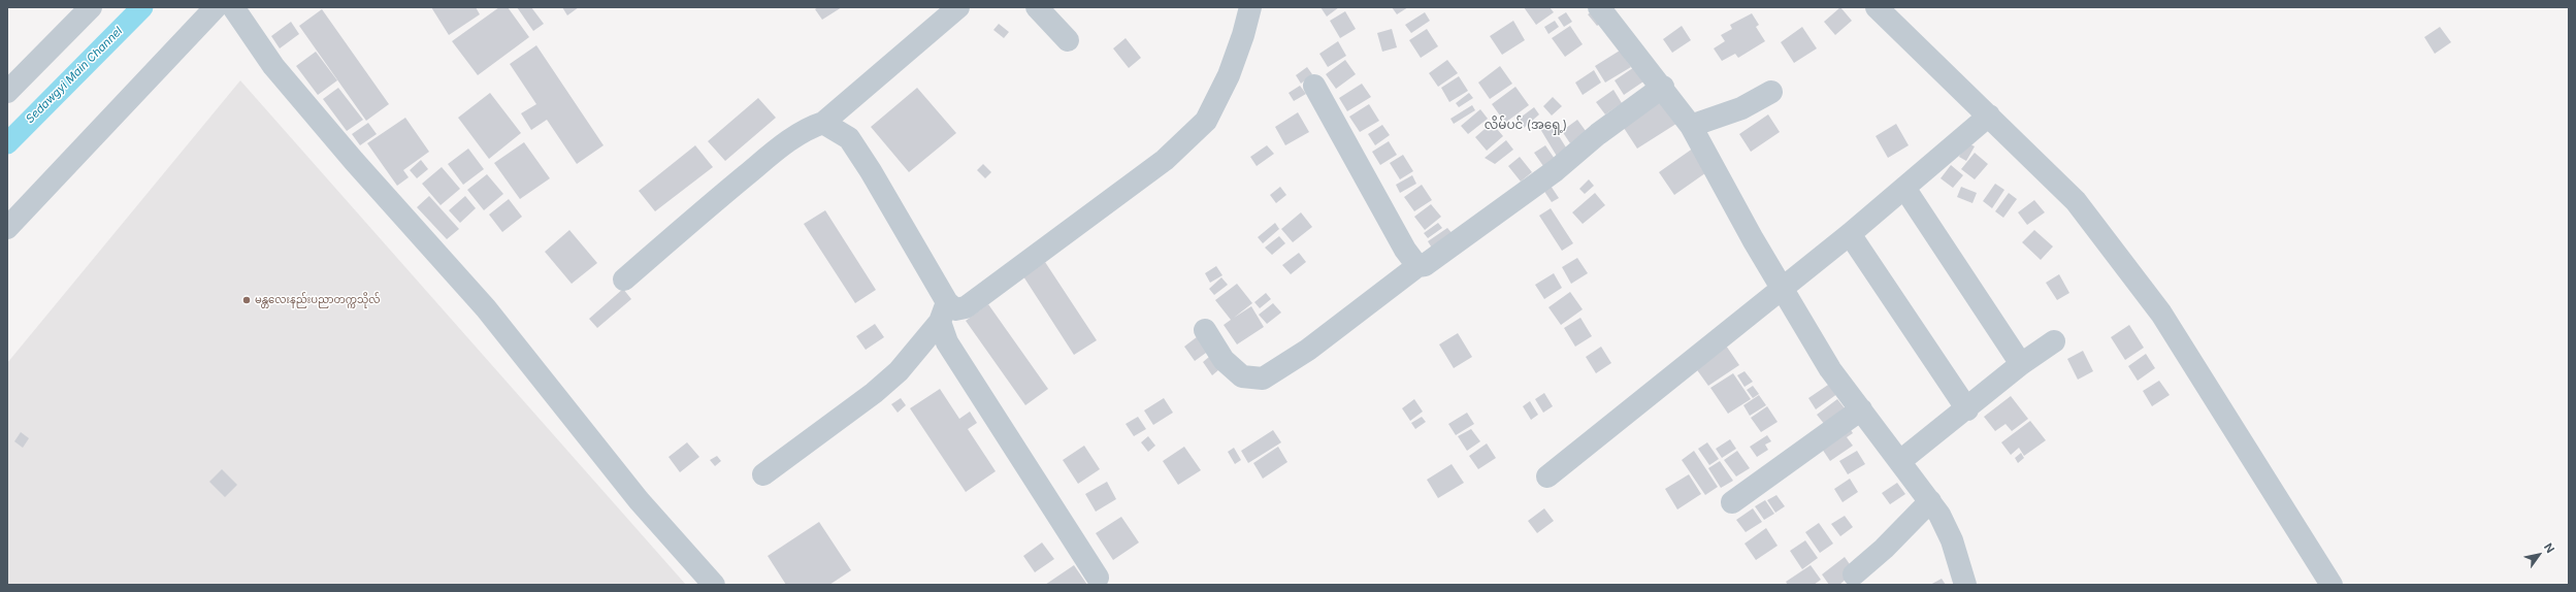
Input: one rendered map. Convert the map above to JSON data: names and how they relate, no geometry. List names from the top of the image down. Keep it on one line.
{"districts":["လိမ်ပင် (အရှေ့)"],"water":["Sedawgyi Main Channel"],"places":["မန္တလေးနည်းပညာတက္ကသိုလ်"],"north":"top right"}
